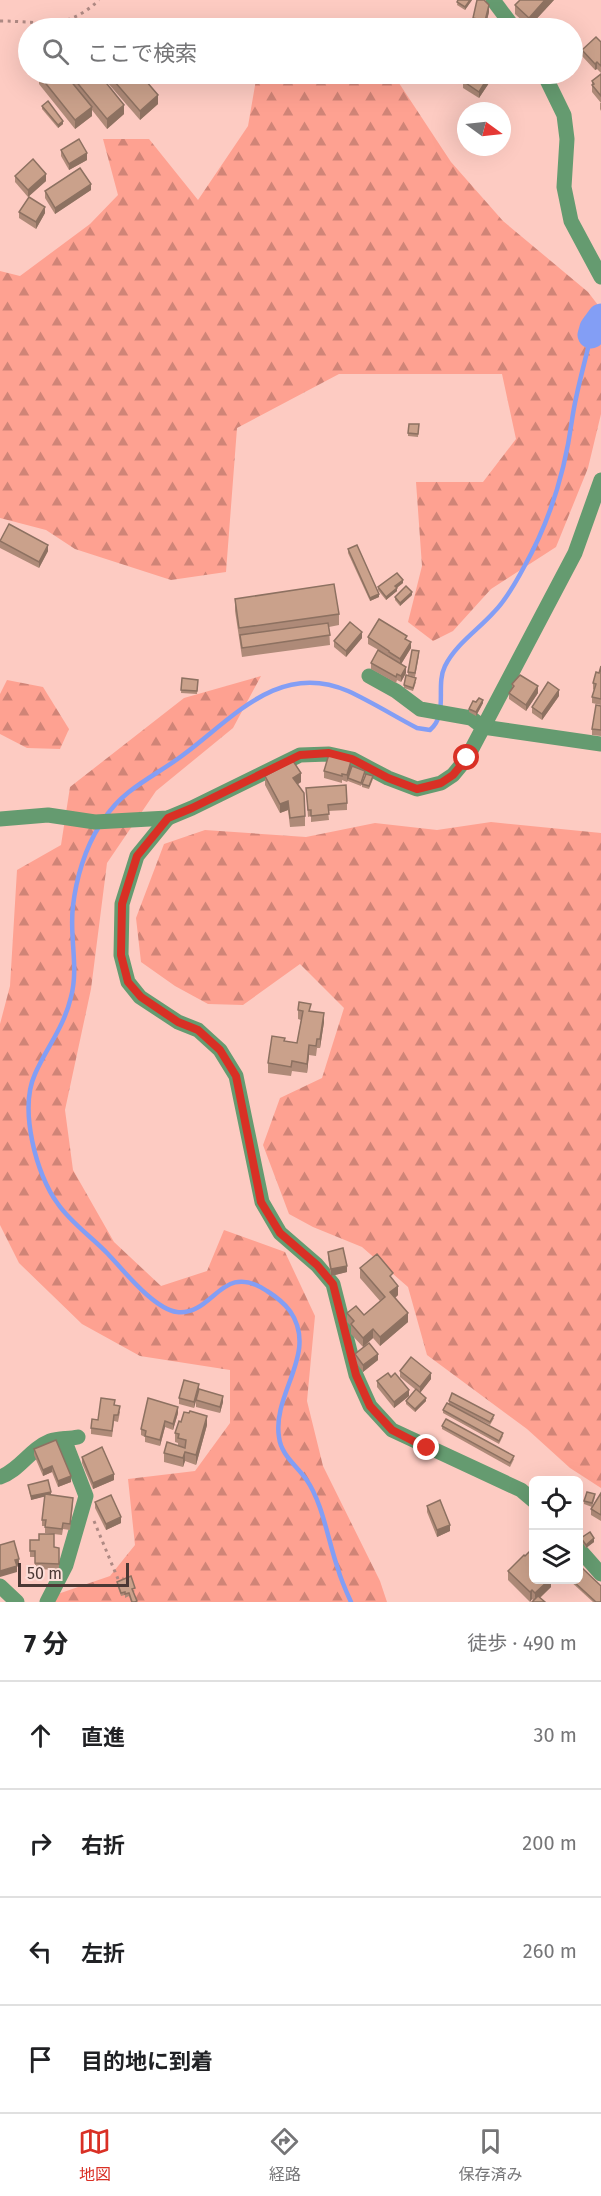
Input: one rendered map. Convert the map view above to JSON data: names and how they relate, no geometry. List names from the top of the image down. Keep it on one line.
{"scale_bar":"50 m","north":"right","page":{"search":"ここで検索","scale":"50 m","heading":["7 分","徒歩 · 490 m"],"list":[["直進","30 m"],["右折","200 m"],["左折","260 m"],"目的地に到着"],"nav":["地図","経路","保存済み"]}}
